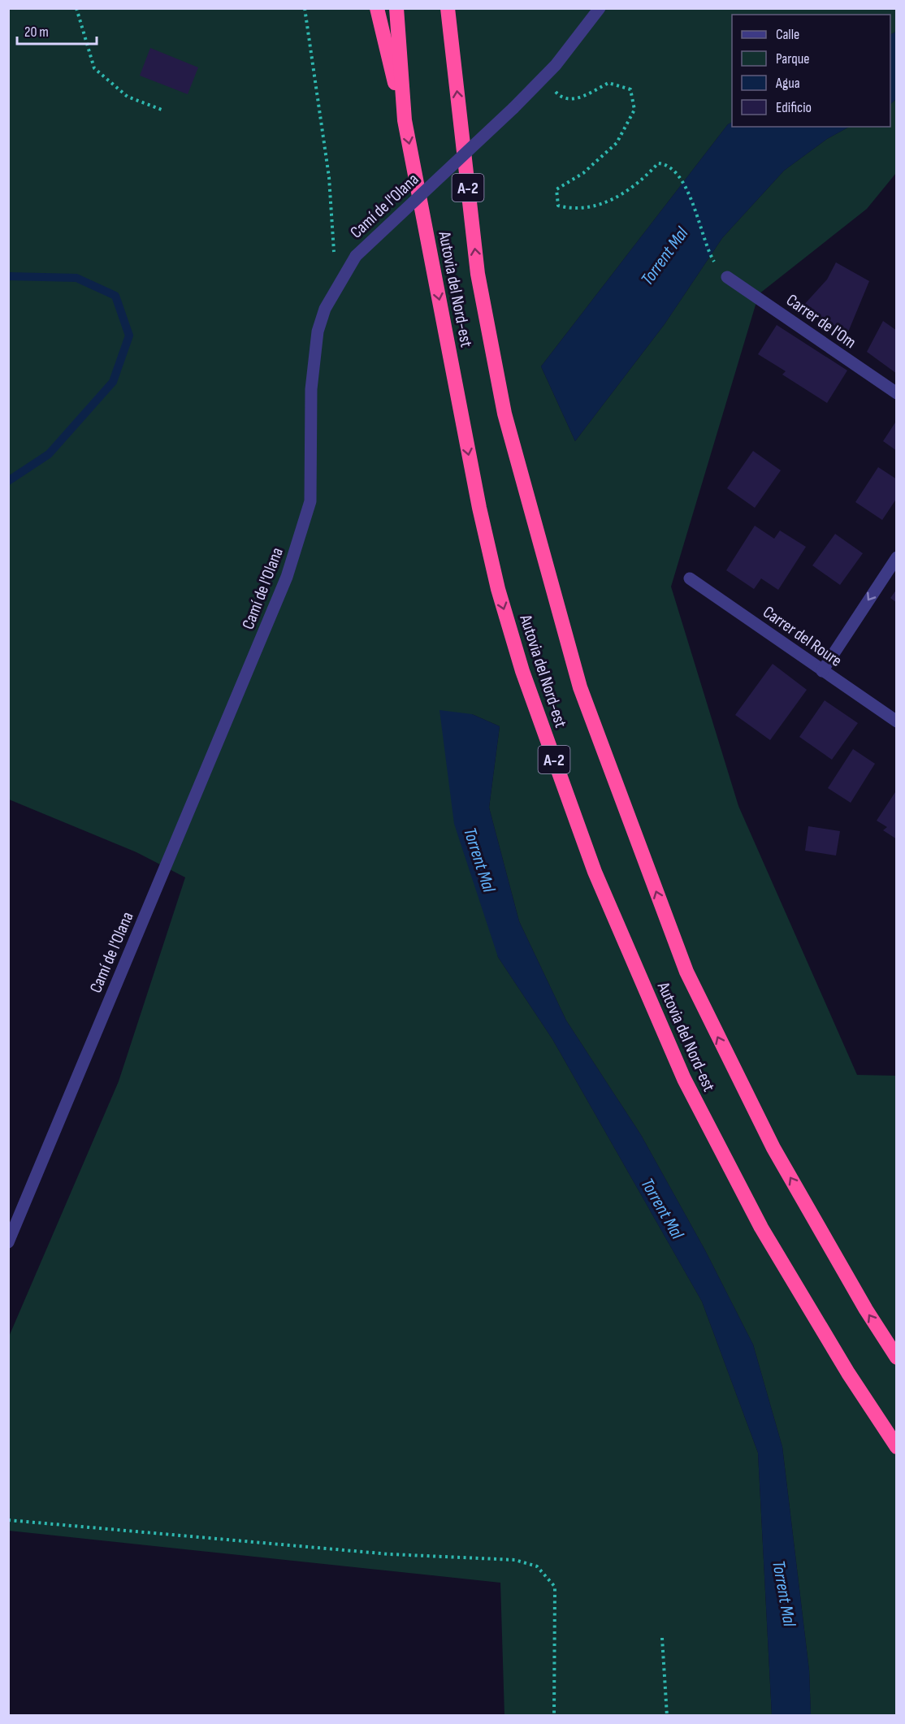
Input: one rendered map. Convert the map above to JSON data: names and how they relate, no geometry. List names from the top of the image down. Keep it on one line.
{"streets":{"highway":["A-2","Autovia del Nord-est"],"street":["Camí de l'Olana","Carrer de l'Om","Carrer del Roure"]},"water":["Torrent Mal"],"legend":["Calle","Parque","Agua","Edificio"],"scale_bar":"20 m"}
